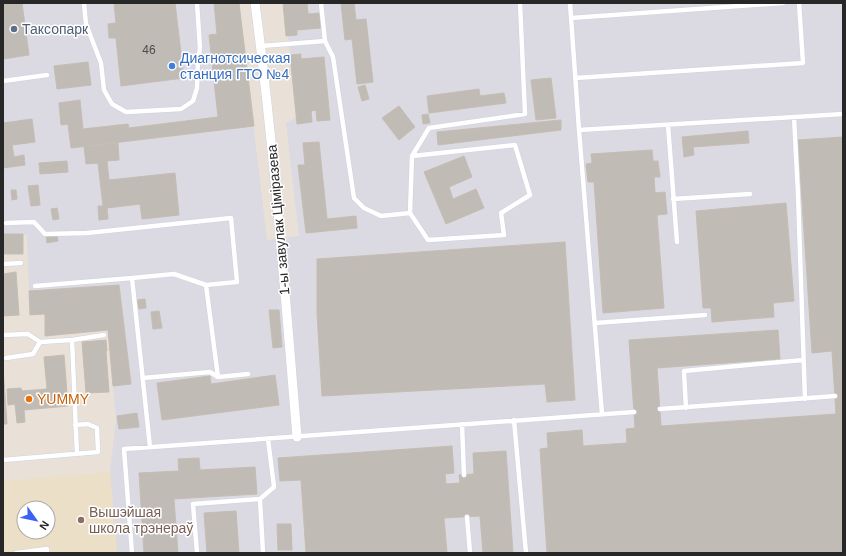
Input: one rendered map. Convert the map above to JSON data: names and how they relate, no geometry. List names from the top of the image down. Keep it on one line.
{"streets":{"street":["1-ы завулак Ціміразева"]},"places":["Таксопарк","Диагнотсическая станция ГТО №4","YUMMY","Вышэйшая школа трэнераў"],"house_numbers":["46"],"north":"bottom right"}
